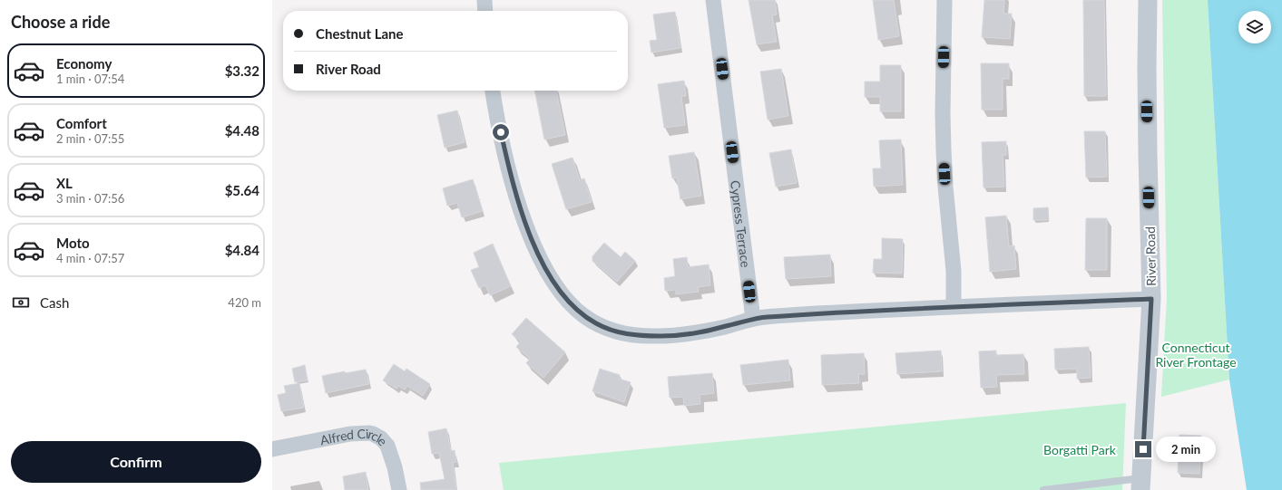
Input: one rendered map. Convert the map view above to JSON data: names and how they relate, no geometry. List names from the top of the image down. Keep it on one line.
{"streets":{"street":["Cypress Terrace","River Road","Alfred Circle"]},"parks":["Connecticut River Frontage","Borgatti Park"],"page":{"heading":"Choose a ride","banner":["Chestnut Lane","River Road"],"list":[{"name":"Economy","note":"1 min · 07:54","value":"$3.32"},{"name":"Comfort","note":"2 min · 07:55","value":"$4.48"},{"name":"XL","note":"3 min · 07:56","value":"$5.64"},{"name":"Moto","note":"4 min · 07:57","value":"$4.84"}],"pay":["Cash","420 m"],"buttons":"Confirm","bubble":"2 min"}}
